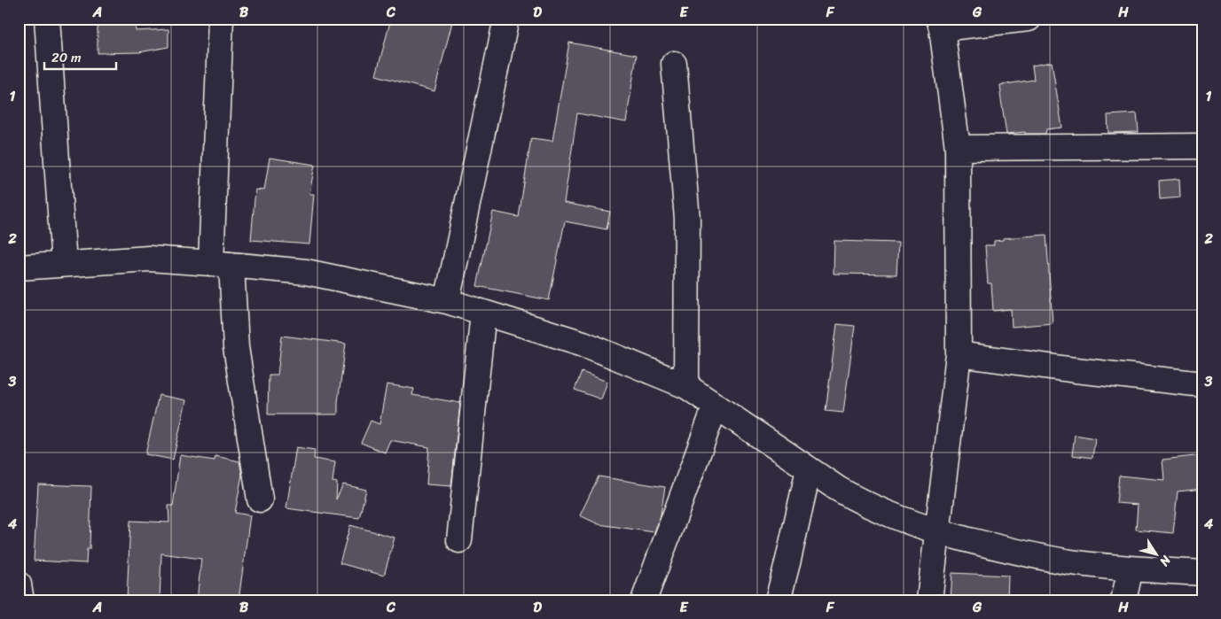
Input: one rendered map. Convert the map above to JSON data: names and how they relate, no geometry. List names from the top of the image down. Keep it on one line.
{"scale_bar":"20 m","north":"bottom right","grid":{"columns":["A","B","C","D","E","F","G","H"],"rows":["1","2","3","4"]}}
